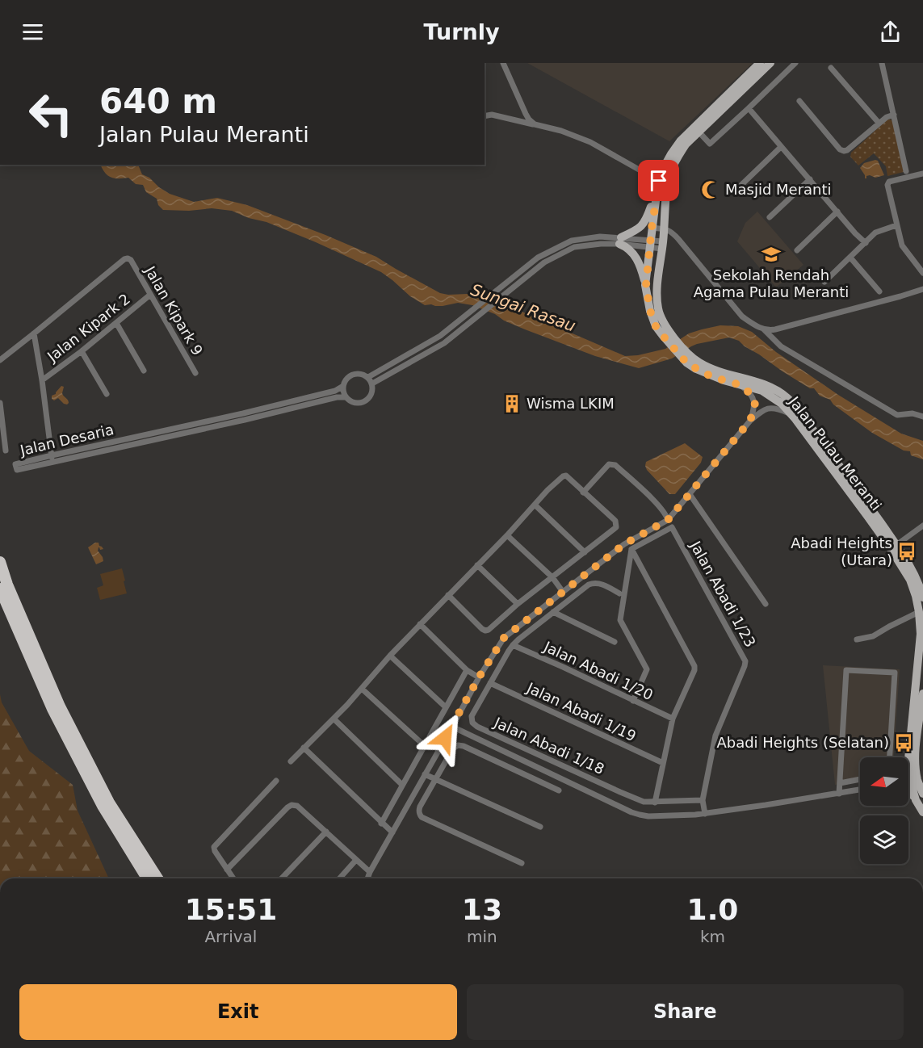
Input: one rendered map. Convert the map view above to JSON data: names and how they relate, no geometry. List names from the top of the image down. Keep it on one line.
{"streets":{"main road":["Jalan Pulau Meranti"],"street":["Jalan Kipark 9","Jalan Kipark 2","Jalan Desaria","Jalan Abadi 1/23","Jalan Abadi 1/20","Jalan Abadi 1/19","Jalan Abadi 1/18"]},"crossings":[["Jalan Kipark 9","Jalan Kipark 2"],["Jalan Desaria","Jalan Pulau Meranti"],["Jalan Abadi 1/23","Jalan Abadi 1/18"],["Jalan Abadi 1/20","Jalan Abadi 1/18"],["Jalan Abadi 1/19","Jalan Abadi 1/18"]],"water":["Sungai Rasau"],"places":{"mosque":["Masjid Meranti"],"school or university":["Sekolah Rendah Agama Pulau Meranti"],"building":["Wisma LKIM"],"bus stop":["Abadi Heights (Utara)","Abadi Heights (Selatan)"]},"north":"left","page":{"header":"Turnly","turn":["640 m","Jalan Pulau Meranti"],"eta":["15:51","Arrival","13","min","1.0","km"],"buttons":["Exit","Share"]}}
